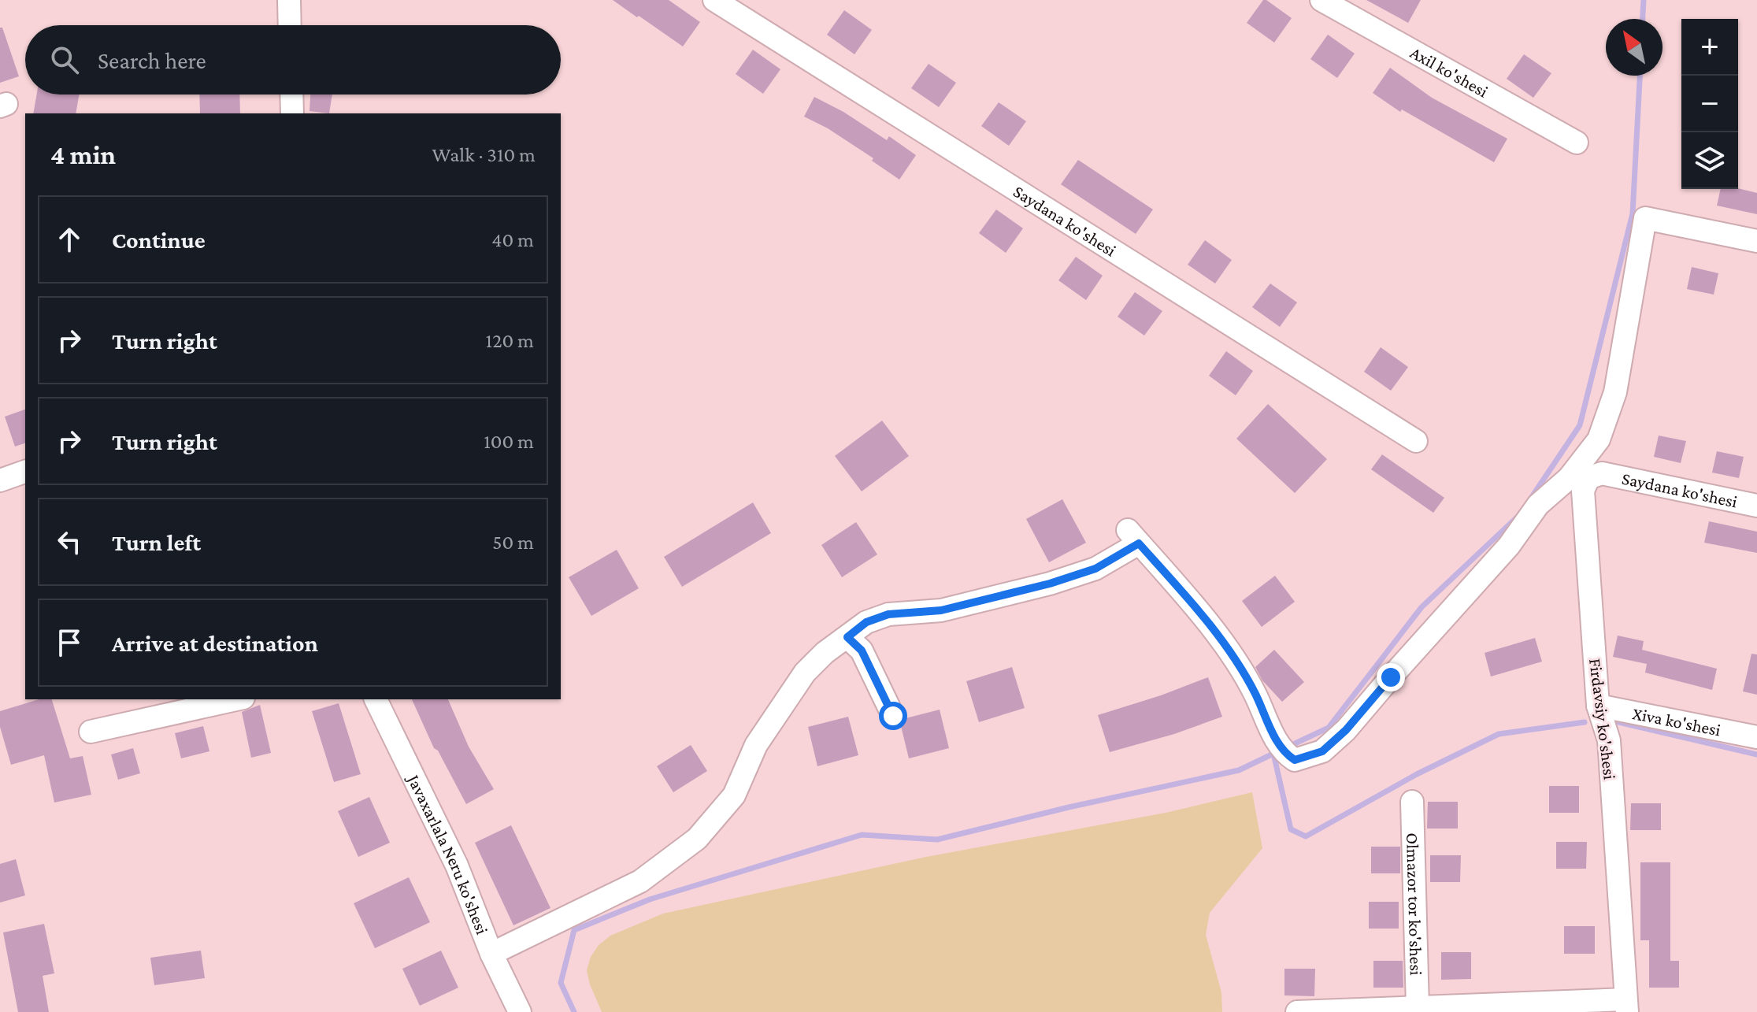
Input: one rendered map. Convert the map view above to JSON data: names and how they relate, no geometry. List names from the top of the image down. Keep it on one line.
{"streets":{"street":["Axil ko'shesi","Saydana ko'shesi","Firdavsiy ko'shesi","Xiva ko'shesi","Javaxarlala Neru ko'shesi","Olmazor tor ko'shesi"]},"crossings":[["Saydana ko'shesi","Firdavsiy ko'shesi"],["Firdavsiy ko'shesi","Xiva ko'shesi"]],"north":"top left","page":{"map_buttons":["+","−"],"search":"Search here","heading":["4 min","Walk · 310 m"],"list":[["Continue","40 m"],["Turn right","120 m"],["Turn right","100 m"],["Turn left","50 m"],"Arrive at destination"]}}
